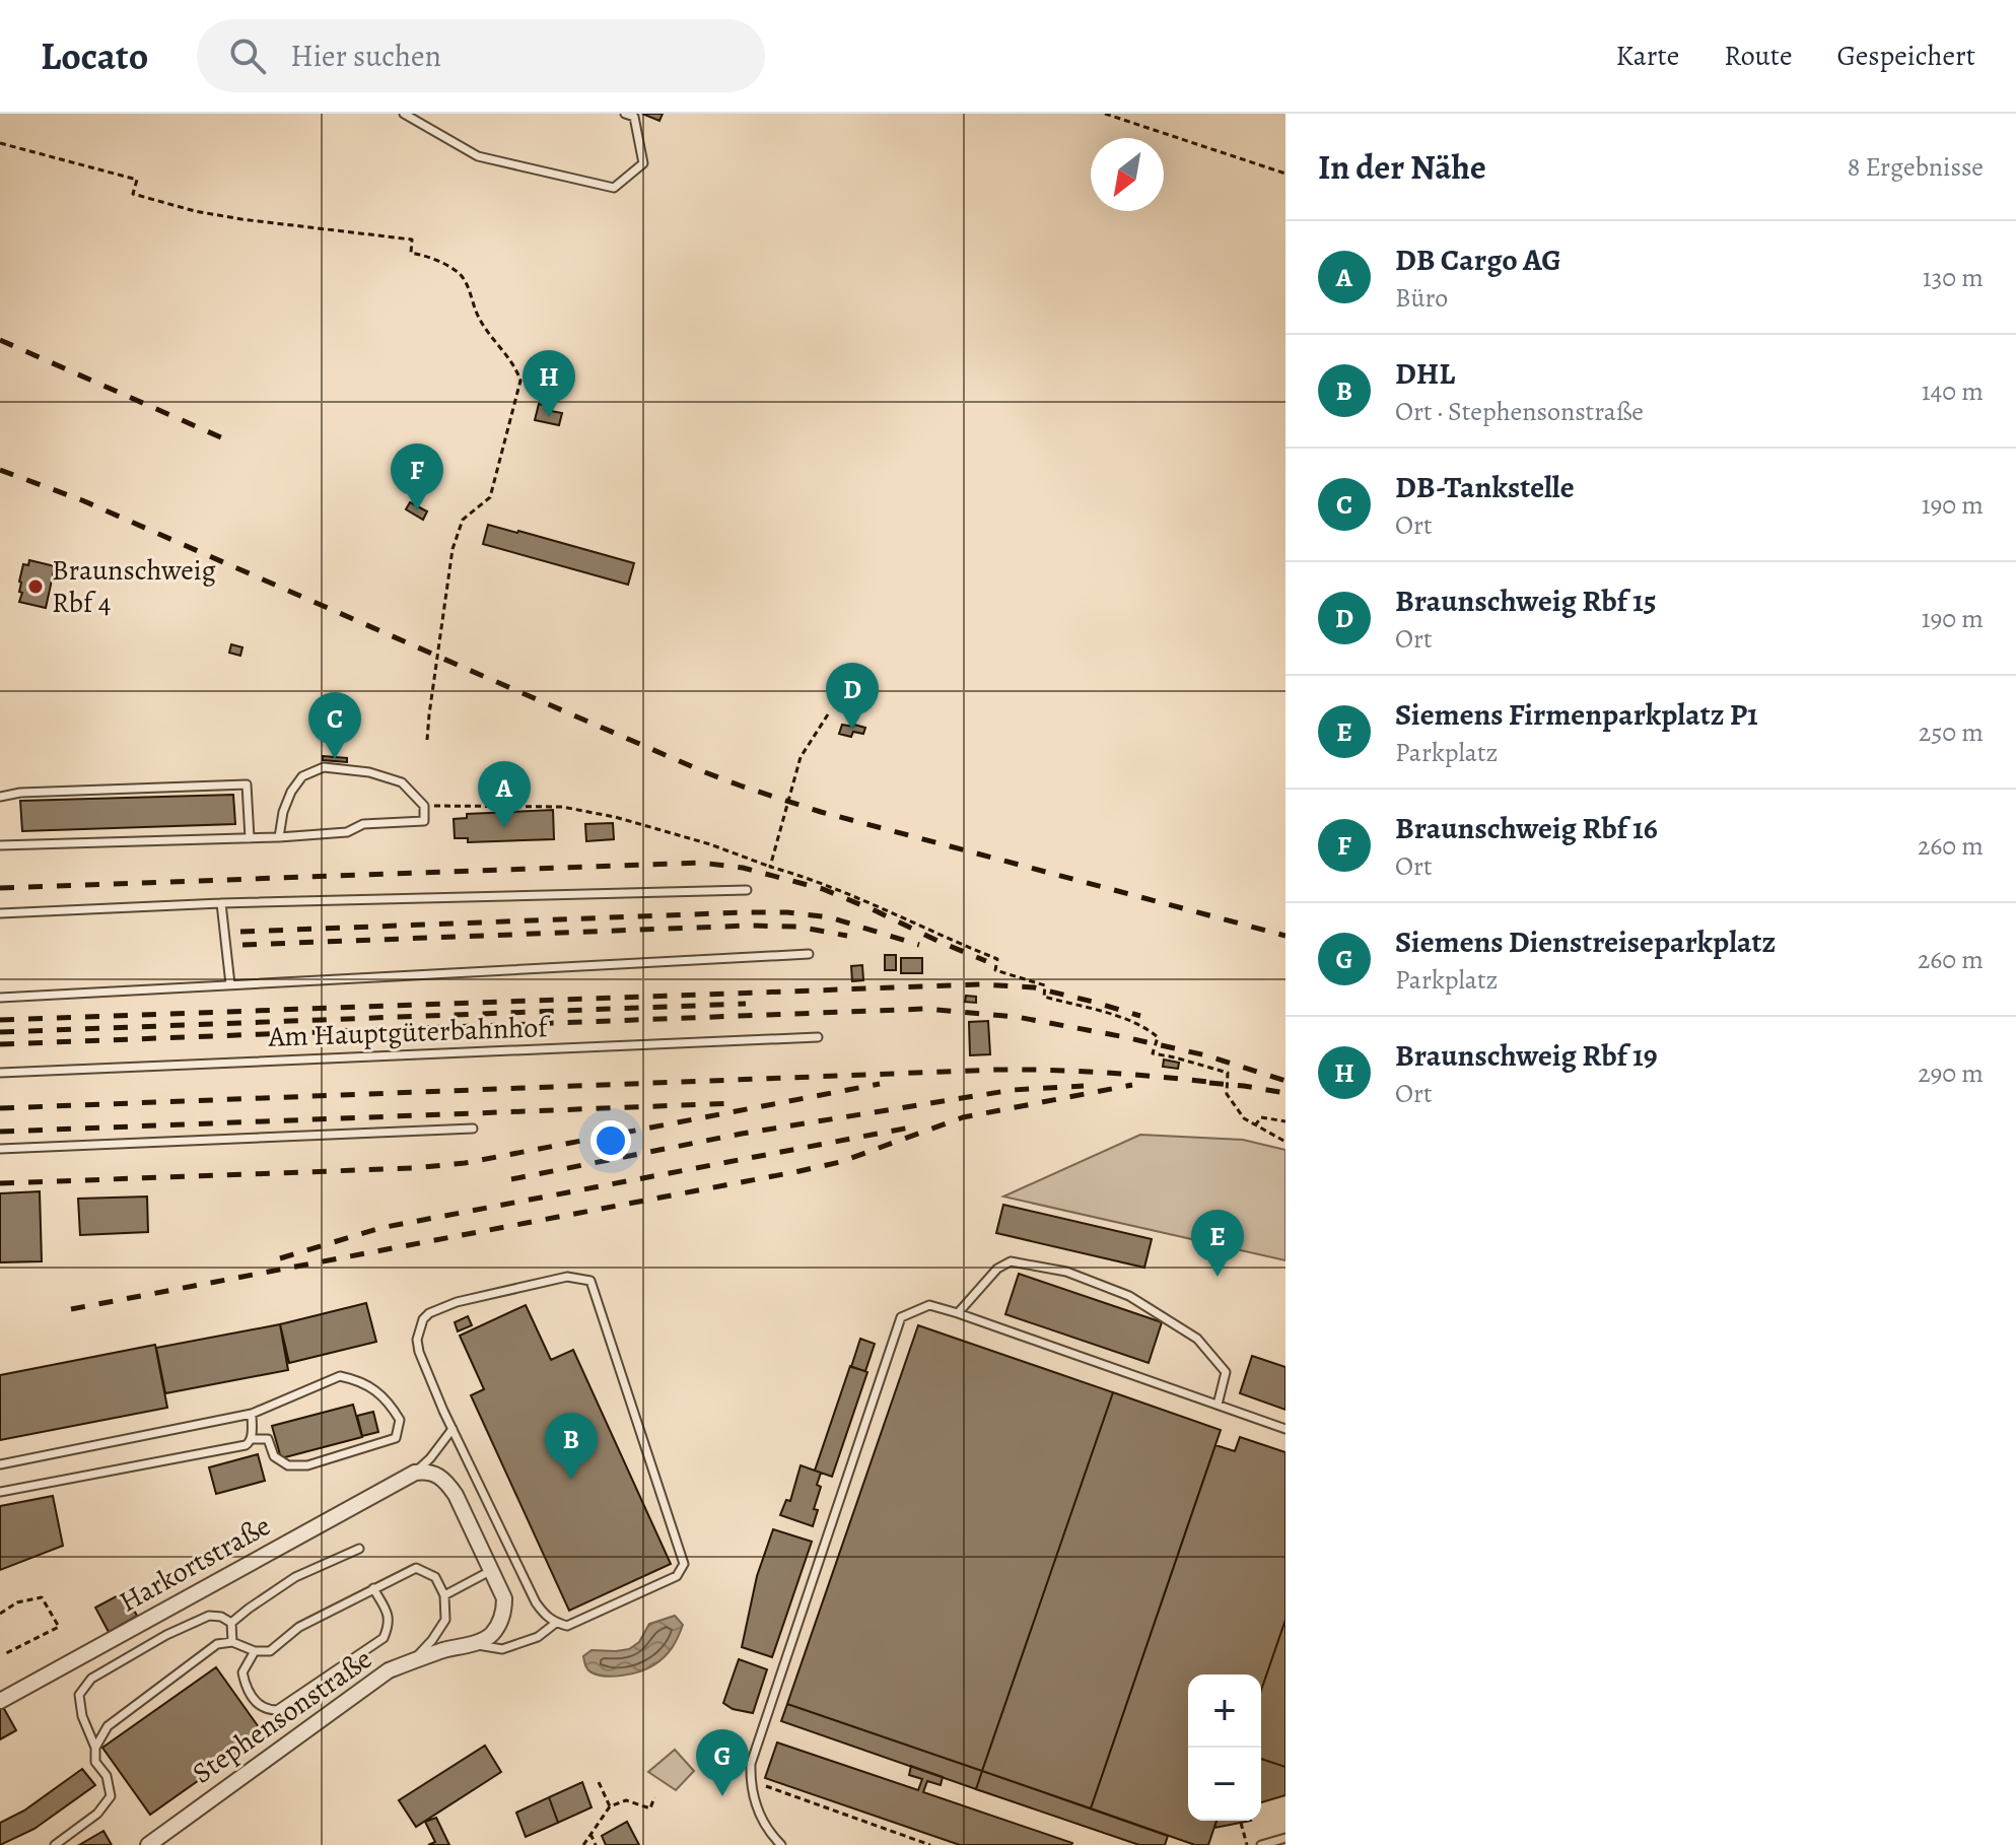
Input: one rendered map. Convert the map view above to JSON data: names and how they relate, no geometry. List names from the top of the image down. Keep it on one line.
{"streets":{"street":["Harkortstraße","Stephensonstraße"],"lane":["Am Hauptgüterbahnhof"]},"crossings":[["Harkortstraße","Stephensonstraße"]],"places":["Braunschweig Rbf 4"],"north":"bottom left","page":{"header":"Locato","search":"Hier suchen","nav":["Karte","Route","Gespeichert"],"heading":["In der Nähe","8 Ergebnisse"],"list":[{"mark":"A","name":"DB Cargo AG","note":"Büro","value":"130 m"},{"mark":"B","name":"DHL","note":"Ort · Stephensonstraße","value":"140 m"},{"mark":"C","name":"DB-Tankstelle","note":"Ort","value":"190 m"},{"mark":"D","name":"Braunschweig Rbf 15","note":"Ort","value":"190 m"},{"mark":"E","name":"Siemens Firmenparkplatz P1","note":"Parkplatz","value":"250 m"},{"mark":"F","name":"Braunschweig Rbf 16","note":"Ort","value":"260 m"},{"mark":"G","name":"Siemens Dienstreiseparkplatz","note":"Parkplatz","value":"260 m"},{"mark":"H","name":"Braunschweig Rbf 19","note":"Ort","value":"290 m"}],"pins":["H","F","D","C","A","E","B","G"],"map_buttons":["+","−"]}}
